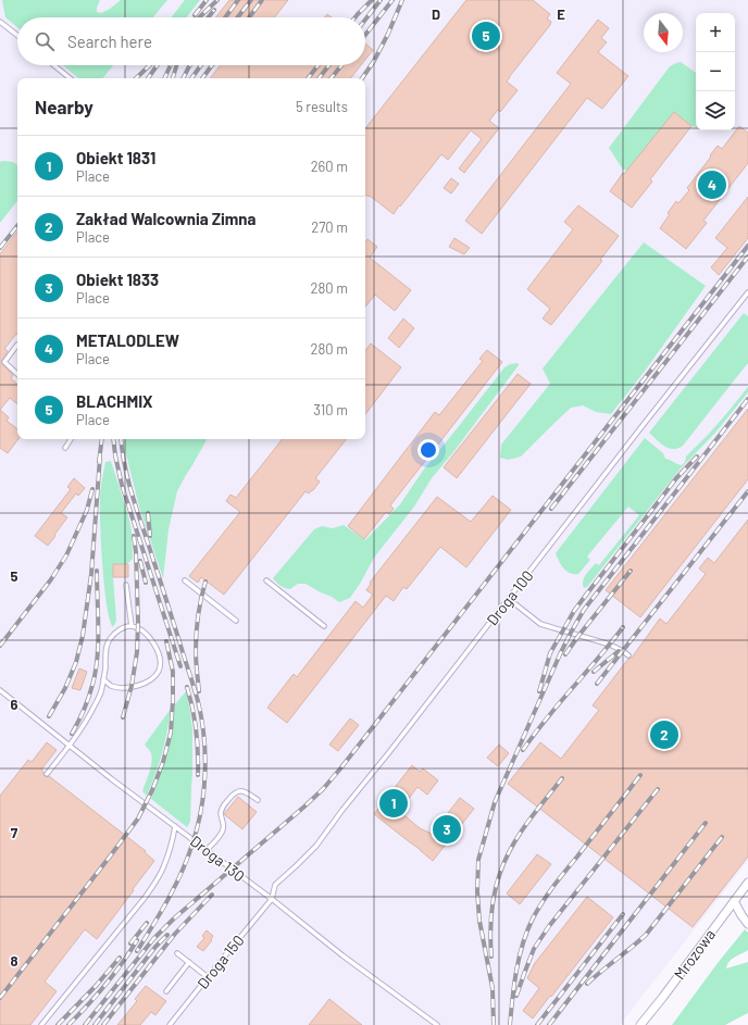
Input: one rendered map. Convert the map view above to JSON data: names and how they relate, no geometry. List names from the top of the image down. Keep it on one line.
{"streets":{"street":["Mrozowa"],"lane":["Droga 100","Droga 130","Droga 150"]},"crossings":[["Droga 100","Droga 130"],["Droga 100","Droga 150"],["Droga 130","Droga 150"]],"north":"bottom","page":{"map_buttons":["+","−"],"search":"Search here","pins":["5","4","2","1","3"],"heading":["Nearby","5 results"],"list":[{"mark":"1","name":"Obiekt 1831","note":"Place","value":"260 m"},{"mark":"2","name":"Zakład Walcownia Zimna","note":"Place","value":"270 m"},{"mark":"3","name":"Obiekt 1833","note":"Place","value":"280 m"},{"mark":"4","name":"METALODLEW","note":"Place","value":"280 m"},{"mark":"5","name":"BLACHMIX","note":"Place","value":"310 m"}]},"grid":{"columns":["D","E"],"rows":["5","6","7","8"]}}
